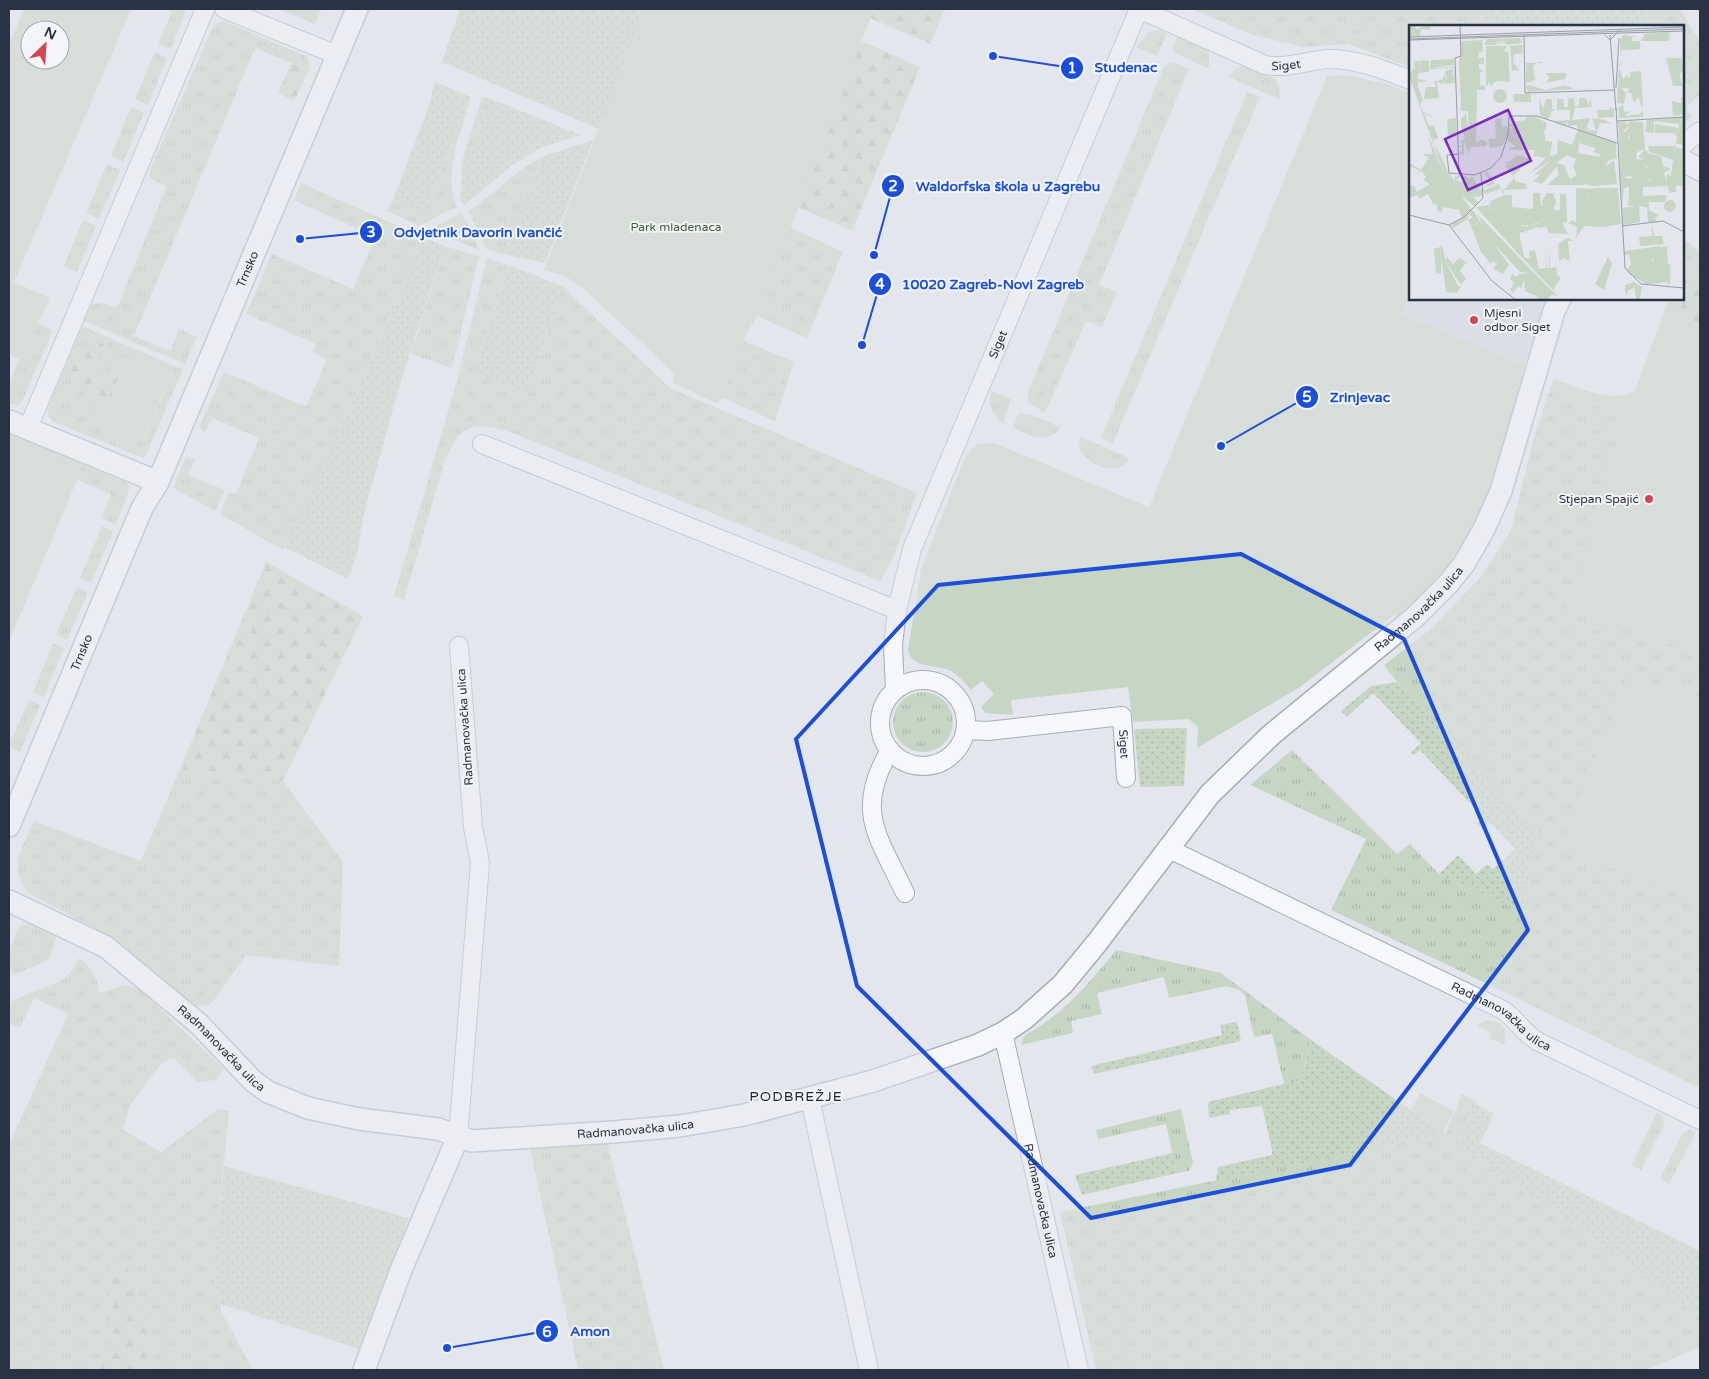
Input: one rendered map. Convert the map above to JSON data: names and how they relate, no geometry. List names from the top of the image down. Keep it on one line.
{"streets":{"street":["Siget","Trnsko","Radmanovačka ulica"]},"districts":["PODBREŽJE"],"parks":["Park mladenaca"],"places":["Studenac","Odvjetnik Davorin Ivančić","Waldorfska škola u Zagrebu","Mjesni odbor Siget","10020 Zagreb-Novi Zagreb","Zrinjevac","Stjepan Spajić","Amon"],"north":"top right"}
